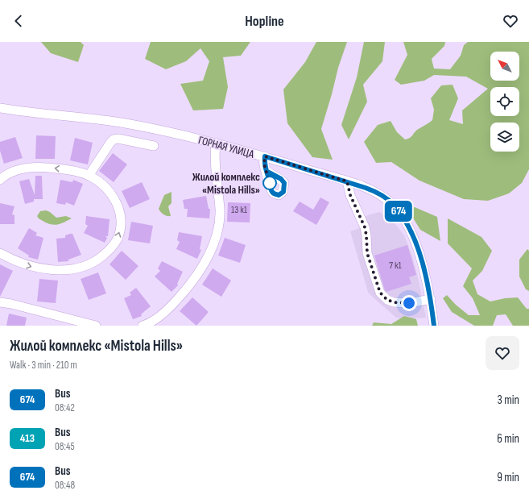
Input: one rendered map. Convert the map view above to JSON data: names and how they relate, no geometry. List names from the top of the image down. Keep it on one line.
{"streets":{"street":["ГОРНАЯ УЛИЦА"]},"places":["Жилой комплекс «Mistola Hills»"],"lines":["bus line 674"],"house_numbers":["13 к1","7 к1"],"north":"top left","page":{"header":"Hopline","on_map":"674","heading":["Жилой комплекс «Mistola Hills»","Walk · 3 min · 210 m"],"list":[{"mark":"674","name":"Bus","note":"08:42","value":"3 min"},{"mark":"413","name":"Bus","note":"08:45","value":"6 min"},{"mark":"674","name":"Bus","note":"08:48","value":"9 min"}]}}
